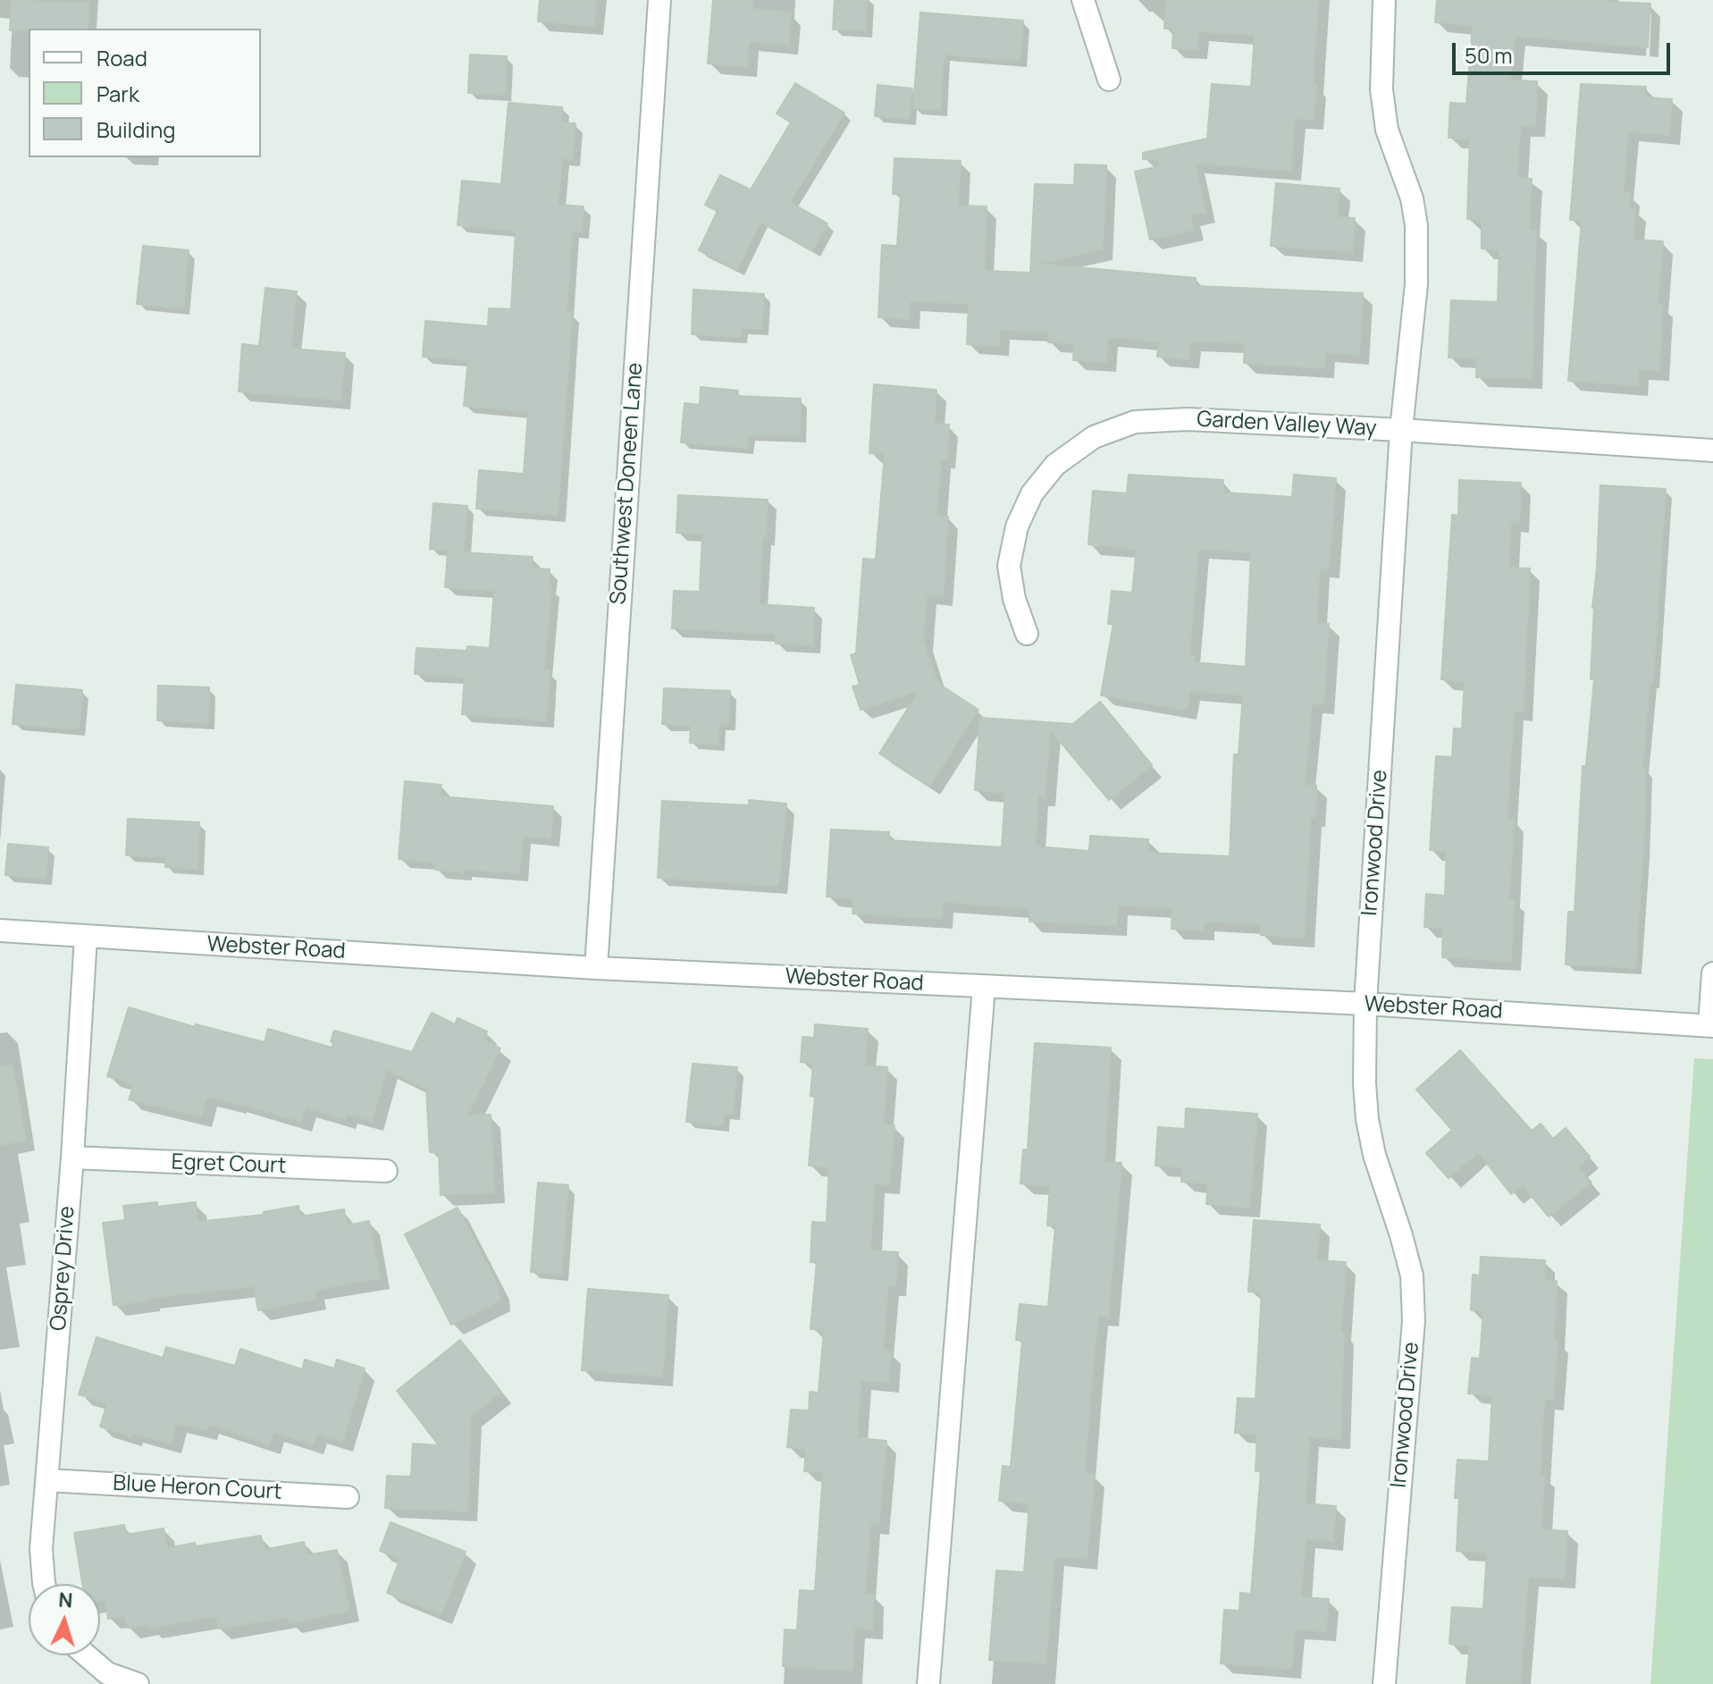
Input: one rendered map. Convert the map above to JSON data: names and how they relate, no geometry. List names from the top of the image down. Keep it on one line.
{"streets":{"street":["Garden Valley Way","Southwest Doneen Lane","Ironwood Drive","Webster Road","Egret Court","Osprey Drive","Blue Heron Court"]},"crossings":[["Garden Valley Way","Ironwood Drive"],["Southwest Doneen Lane","Webster Road"],["Ironwood Drive","Webster Road"],["Webster Road","Osprey Drive"],["Egret Court","Osprey Drive"],["Osprey Drive","Blue Heron Court"]],"legend":["Road","Park","Building"],"scale_bar":"50 m","north":"top"}
